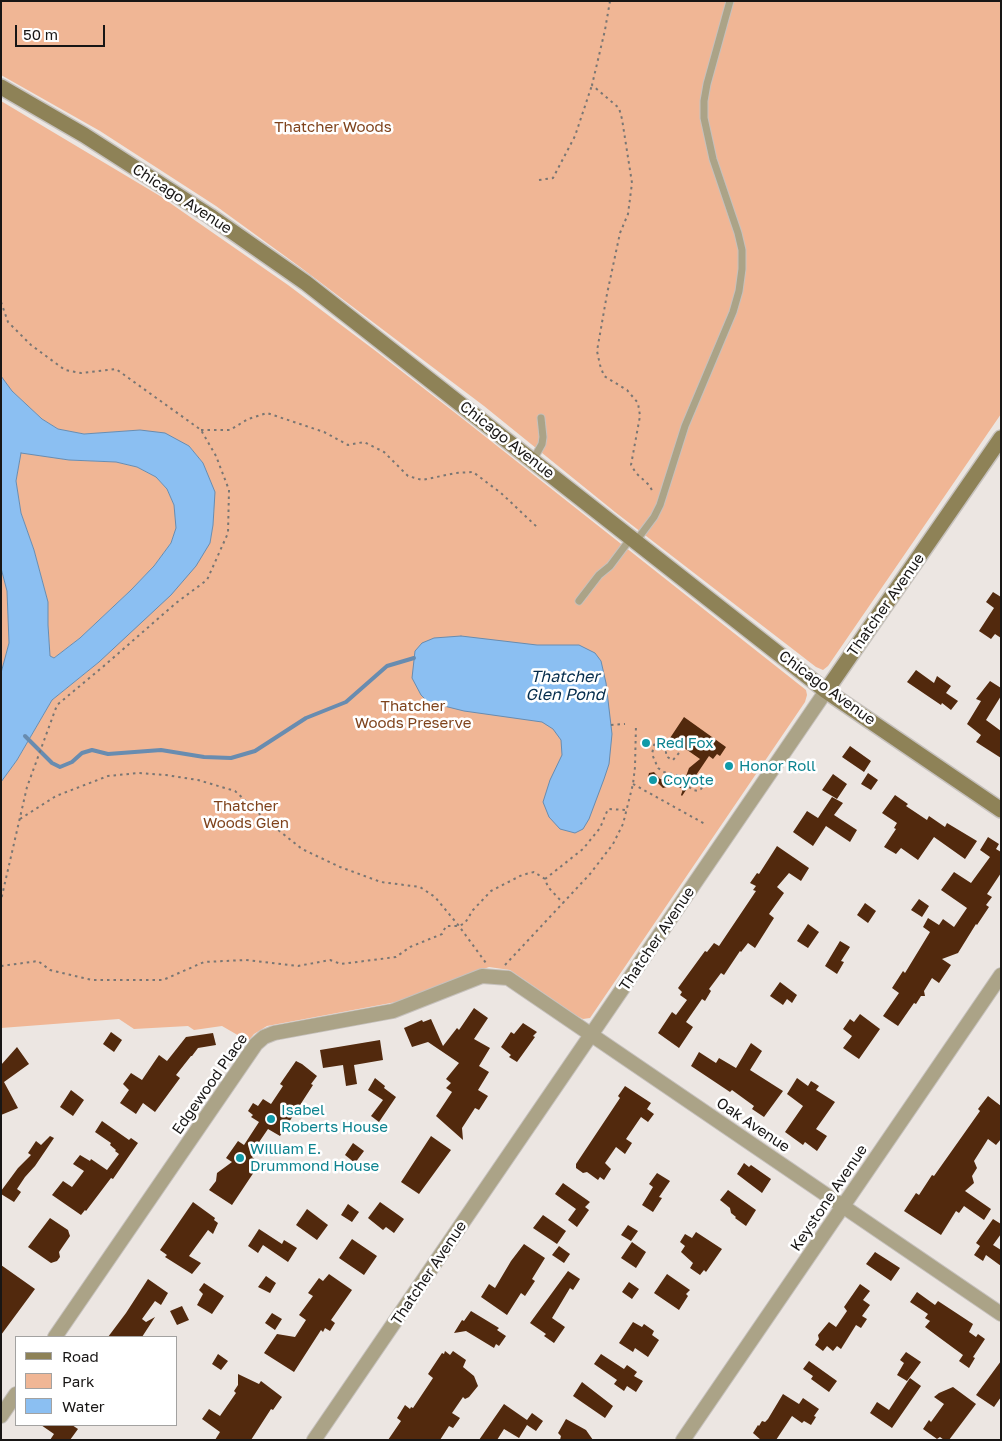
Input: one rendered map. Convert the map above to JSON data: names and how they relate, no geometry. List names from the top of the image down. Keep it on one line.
{"streets":{"main road":["Chicago Avenue","Thatcher Avenue"],"street":["Edgewood Place","Oak Avenue","Keystone Avenue"]},"crossings":[["Chicago Avenue","Thatcher Avenue"],["Thatcher Avenue","Oak Avenue"],["Edgewood Place","Oak Avenue"],["Oak Avenue","Keystone Avenue"]],"water":["Thatcher Glen Pond"],"parks":["Thatcher Woods","Thatcher Woods Preserve","Thatcher Woods Glen"],"places":["Red Fox","Honor Roll","Coyote","Isabel Roberts House","William E. Drummond House"],"legend":["Road","Park","Water"],"scale_bar":"50 m"}
